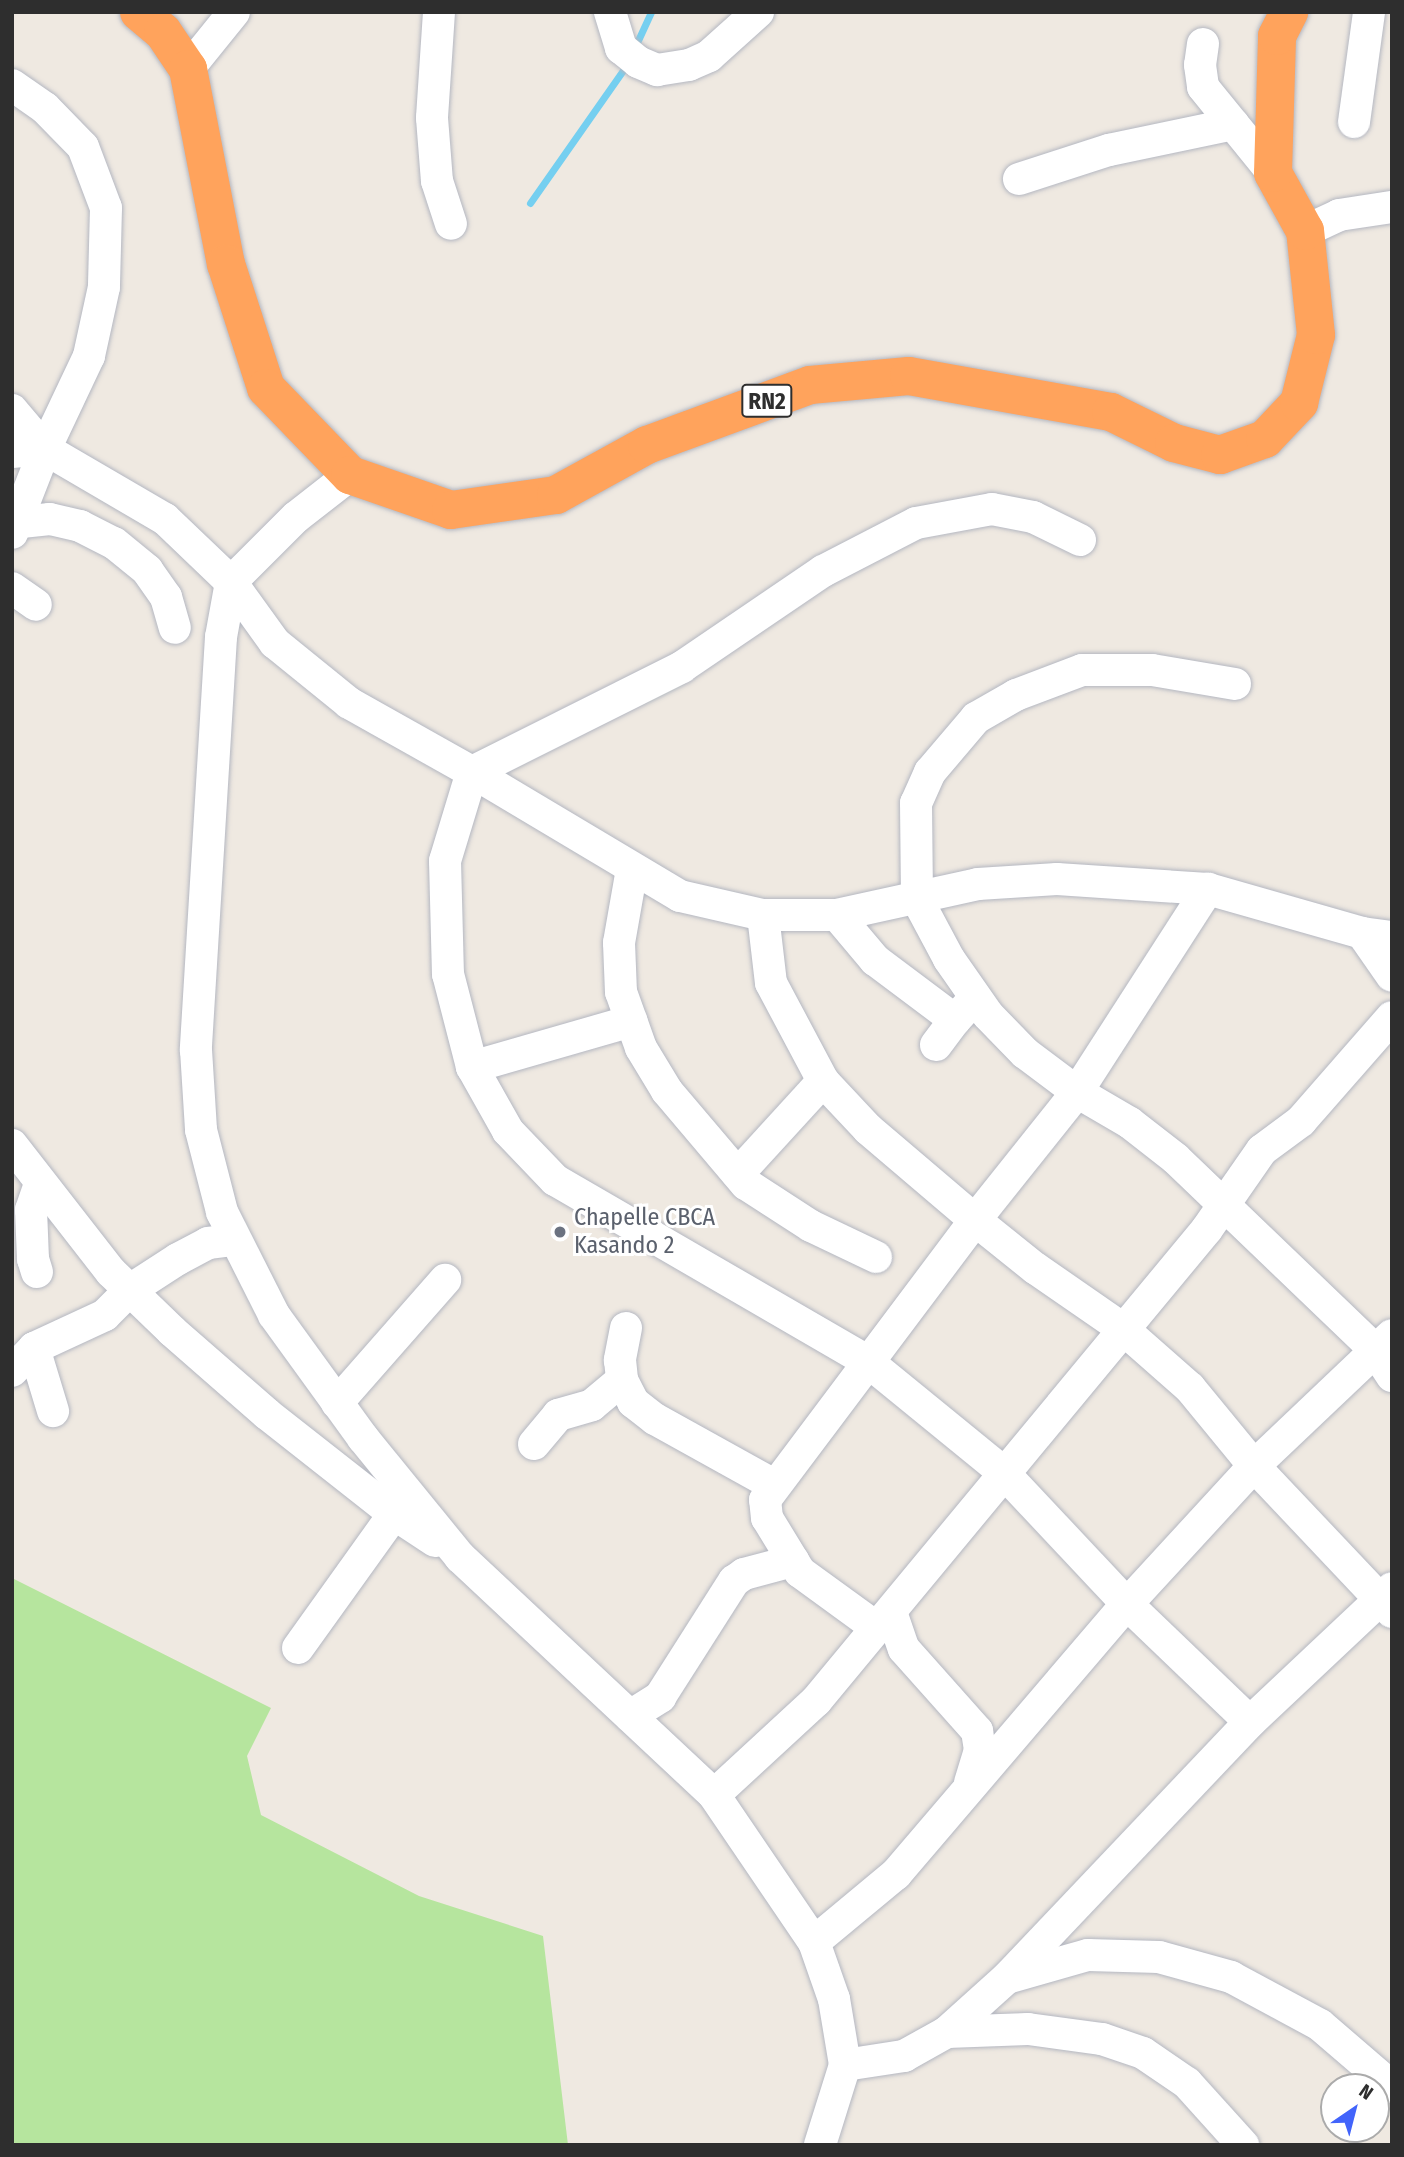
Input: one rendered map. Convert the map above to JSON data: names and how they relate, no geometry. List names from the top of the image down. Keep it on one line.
{"streets":{"highway":["RN2"]},"places":["Chapelle CBCA Kasando 2"],"north":"top right"}
